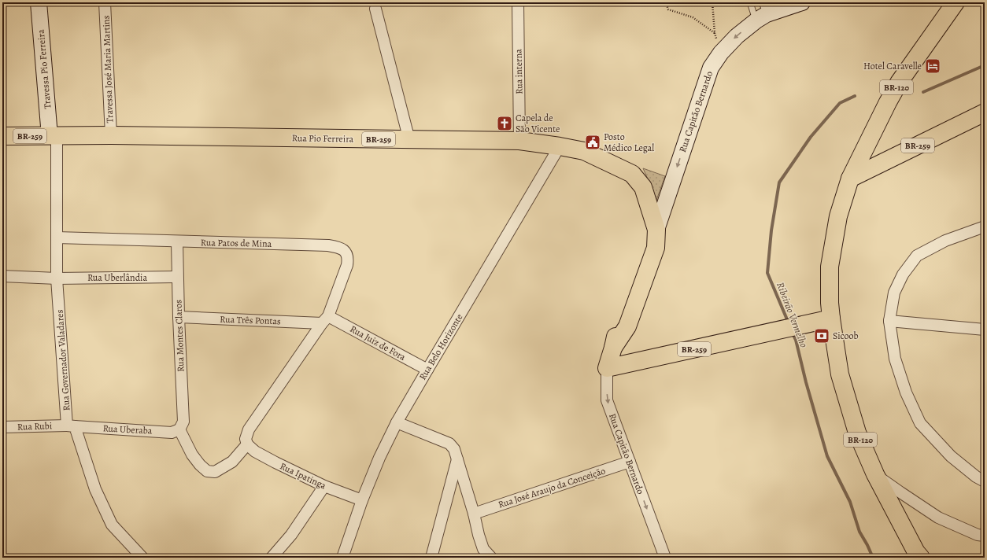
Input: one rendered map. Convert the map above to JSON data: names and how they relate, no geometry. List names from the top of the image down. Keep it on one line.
{"streets":{"main road":["Travessa Pio Ferreira","BR-120","Rua Capitão Bernardo","BR-259","Rua Pio Ferreira"],"street":["Travessa José Maria Martins","Rua interna","Rua Patos de Mina","Rua Uberlândia","Rua Três Pontas","Rua Montes Claros","Rua Juiz de Fora","Rua Belo Horizonte","Rua Governador Valadares","Rua Rubi","Rua Uberaba","Rua Ipatinga","Rua José Araujo da Conceição"]},"crossings":[["Travessa Pio Ferreira","Rua Pio Ferreira"],["Travessa Pio Ferreira","Rua Governador Valadares"],["Travessa José Maria Martins","Rua Pio Ferreira"],["Rua interna","Rua Pio Ferreira"],["BR-120","BR-259"],["Rua Capitão Bernardo","BR-259"],["Rua Capitão Bernardo","Rua Pio Ferreira"],["Rua Capitão Bernardo","Rua José Araujo da Conceição"],["Rua Pio Ferreira","Rua Belo Horizonte"],["Rua Pio Ferreira","Rua Governador Valadares"],["Rua Patos de Mina","Rua Três Pontas"],["Rua Patos de Mina","Rua Montes Claros"],["Rua Patos de Mina","Rua Juiz de Fora"],["Rua Patos de Mina","Rua Governador Valadares"],["Rua Uberlândia","Rua Montes Claros"],["Rua Uberlândia","Rua Governador Valadares"],["Rua Três Pontas","Rua Montes Claros"],["Rua Três Pontas","Rua Juiz de Fora"],["Rua Montes Claros","Rua Uberaba"],["Rua Juiz de Fora","Rua Belo Horizonte"],["Rua Belo Horizonte","Rua Ipatinga"],["Rua Governador Valadares","Rua Rubi"],["Rua Governador Valadares","Rua Uberaba"],["Rua Rubi","Rua Uberaba"]],"one_way":["Rua Capitão Bernardo"],"water":["Ribeirão Vermelho"],"places":{"hotel":["Hotel Caravelle"],"church":["Capela de São Vicente"],"public building":["Posto Médico Legal"],"bank":["Sicoob"]}}
